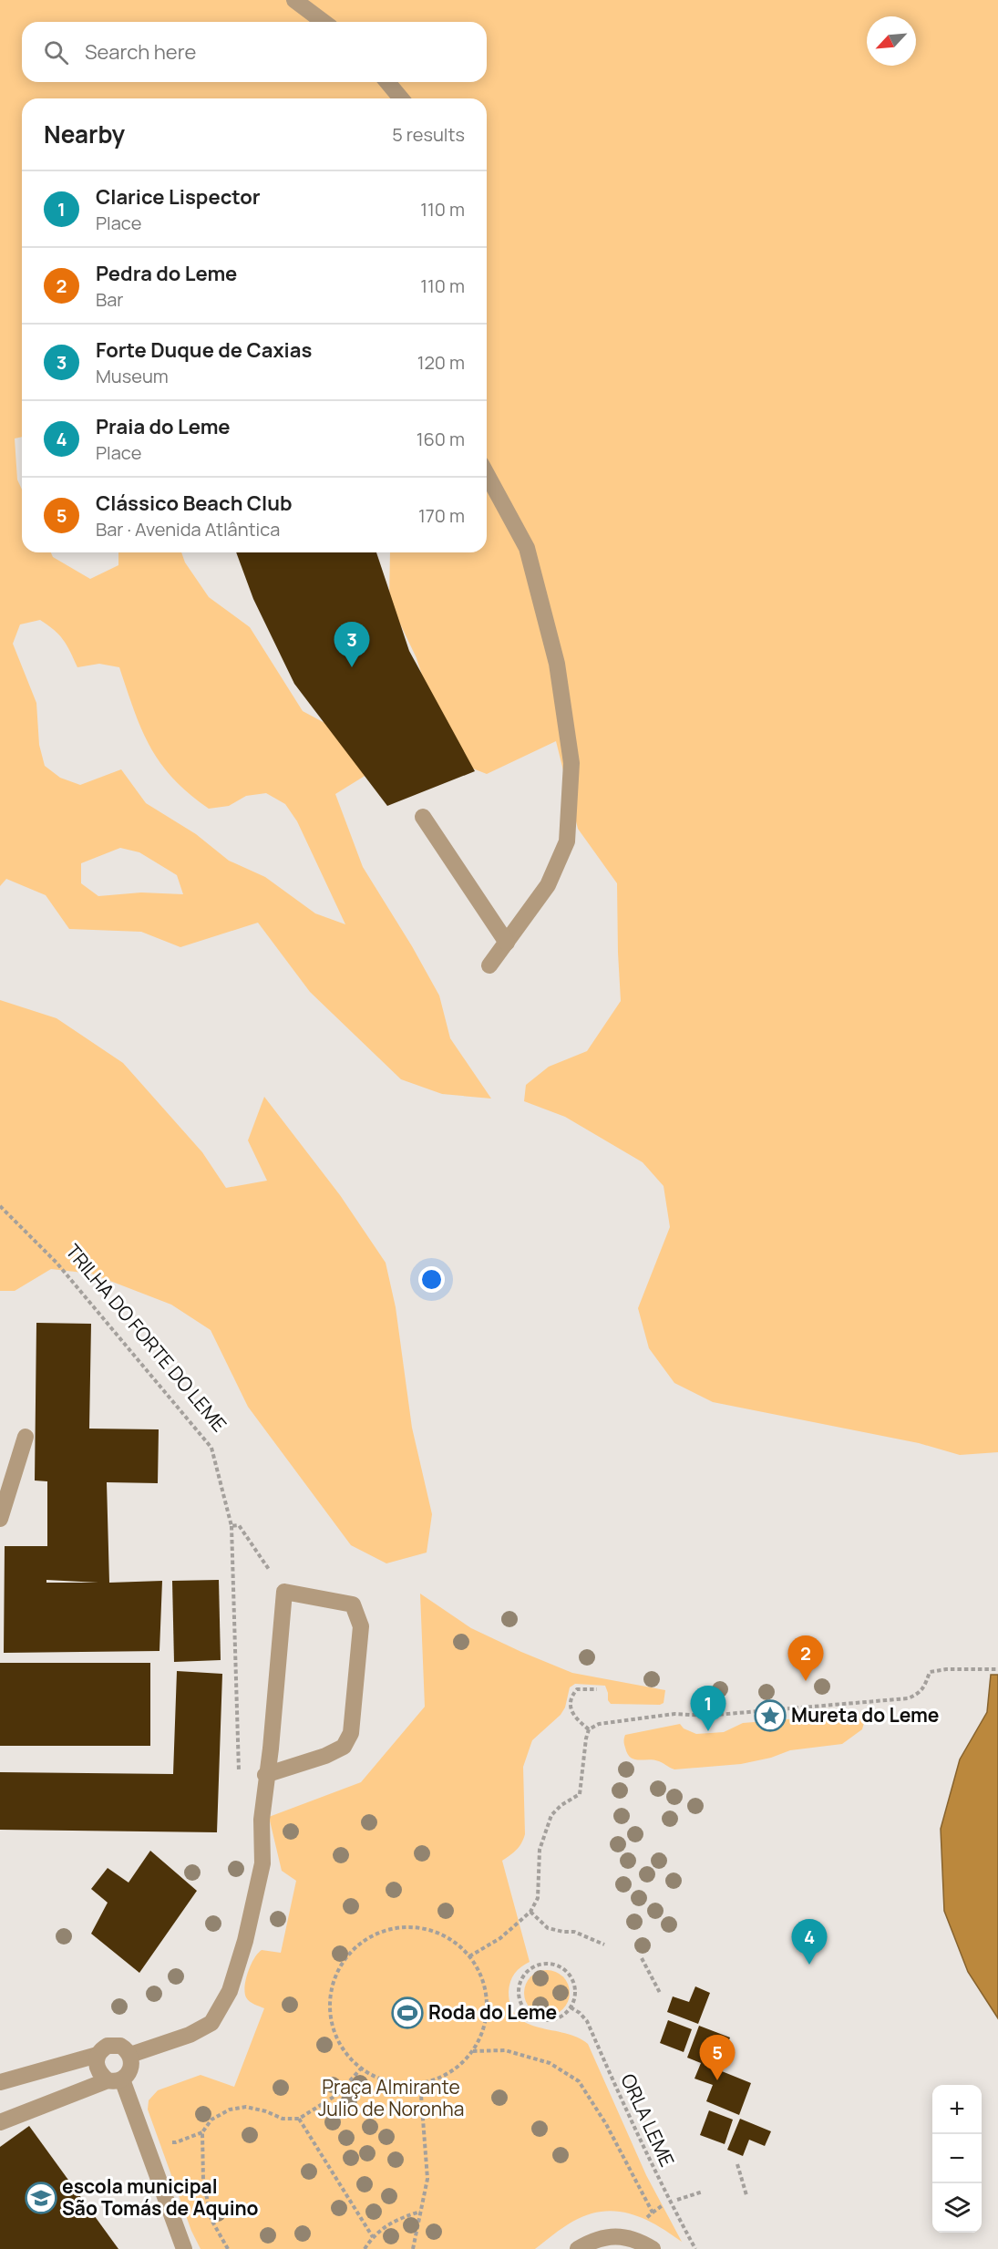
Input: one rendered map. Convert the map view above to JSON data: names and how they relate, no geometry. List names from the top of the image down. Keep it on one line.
{"streets":{"path":["TRILHA DO FORTE DO LEME","ORLA LEME"]},"parks":["Praça Almirante Julio de Noronha"],"places":{"place":["Mureta do Leme"],"sports":["Roda do Leme"],"school or university":["escola municipal São Tomás de Aquino"]},"north":"bottom left","page":{"search":"Search here","heading":["Nearby","5 results"],"list":[{"mark":"1","name":"Clarice Lispector","note":"Place","value":"110 m"},{"mark":"2","name":"Pedra do Leme","note":"Bar","value":"110 m"},{"mark":"3","name":"Forte Duque de Caxias","note":"Museum","value":"120 m"},{"mark":"4","name":"Praia do Leme","note":"Place","value":"160 m"},{"mark":"5","name":"Clássico Beach Club","note":"Bar · Avenida Atlântica","value":"170 m"}],"pins":["3","2","1","4","5"],"map_buttons":["+","−"]}}
